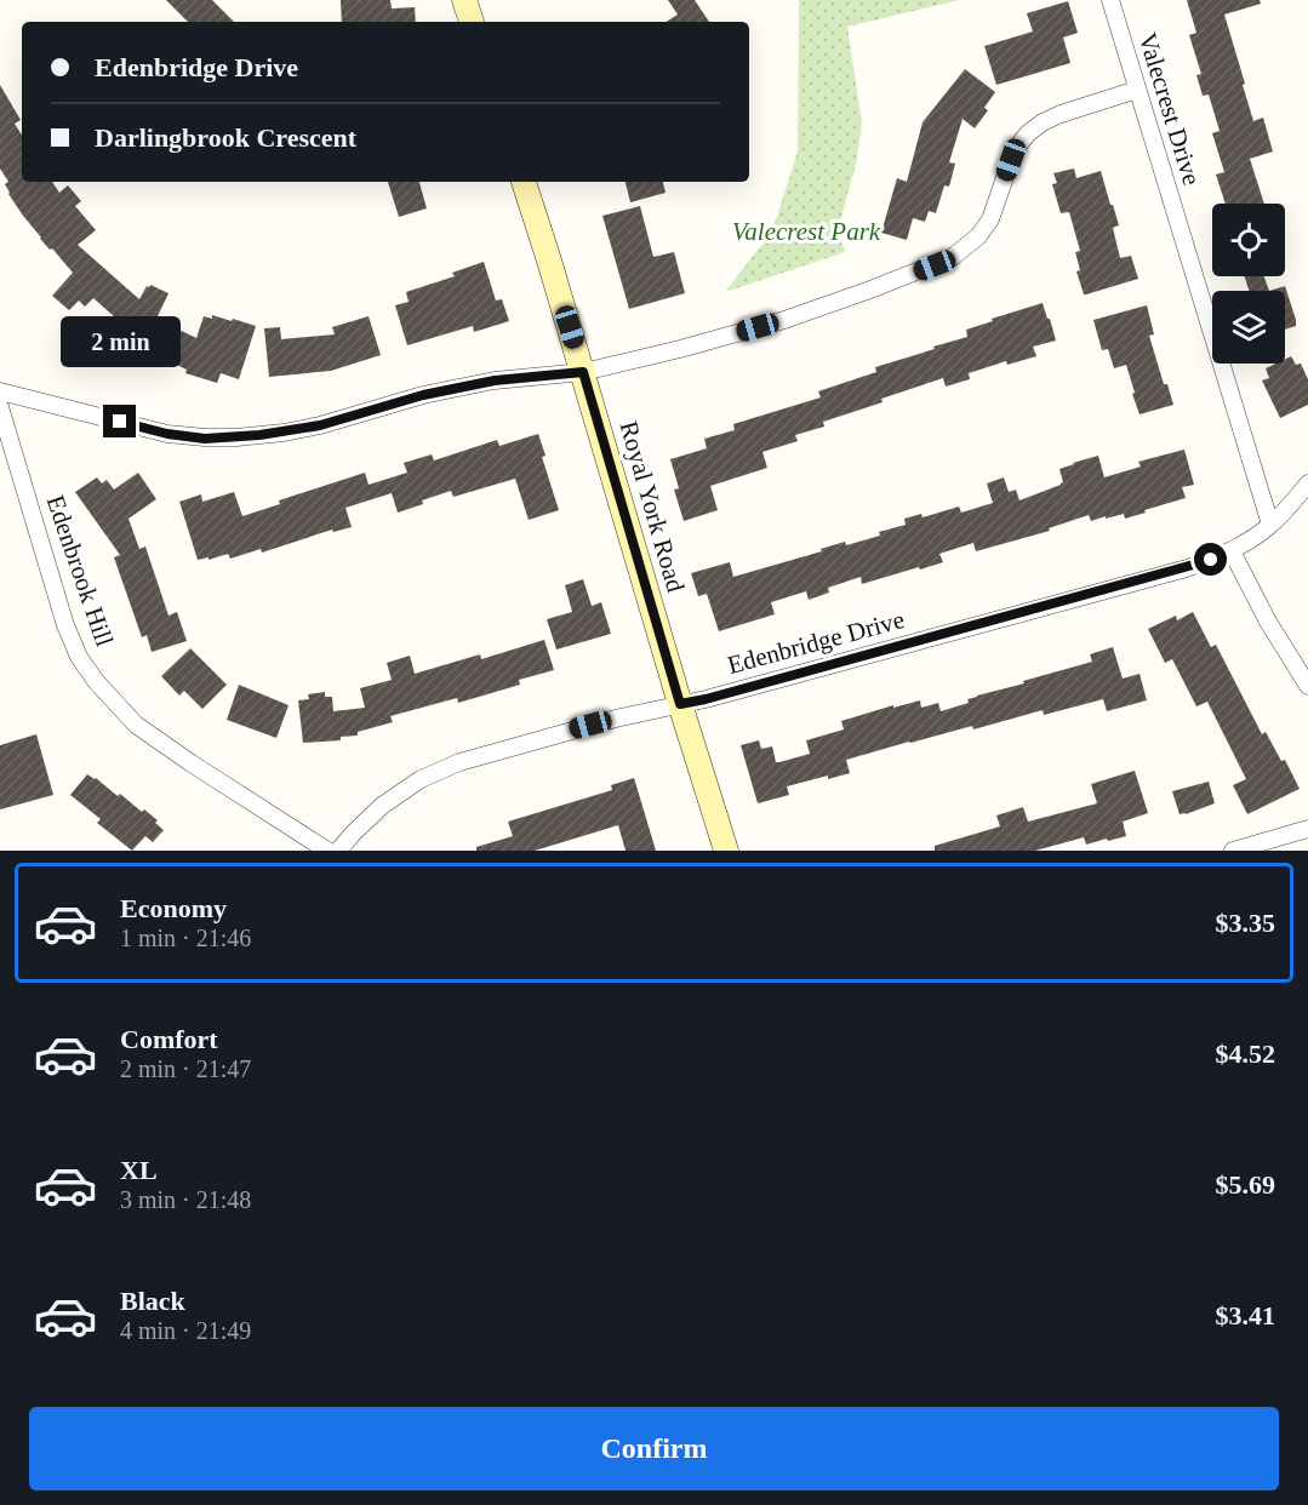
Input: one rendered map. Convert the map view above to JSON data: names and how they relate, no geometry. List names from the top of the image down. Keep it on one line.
{"streets":{"main road":["Royal York Road"],"street":["Valecrest Drive","Edenbrook Hill","Edenbridge Drive"]},"crossings":[["Valecrest Drive","Edenbridge Drive"],["Royal York Road","Edenbridge Drive"]],"parks":["Valecrest Park"],"page":{"banner":["Edenbridge Drive","Darlingbrook Crescent"],"bubble":"2 min","list":[{"name":"Economy","note":"1 min · 21:46","value":"$3.35"},{"name":"Comfort","note":"2 min · 21:47","value":"$4.52"},{"name":"XL","note":"3 min · 21:48","value":"$5.69"},{"name":"Black","note":"4 min · 21:49","value":"$3.41"}],"buttons":"Confirm"}}
